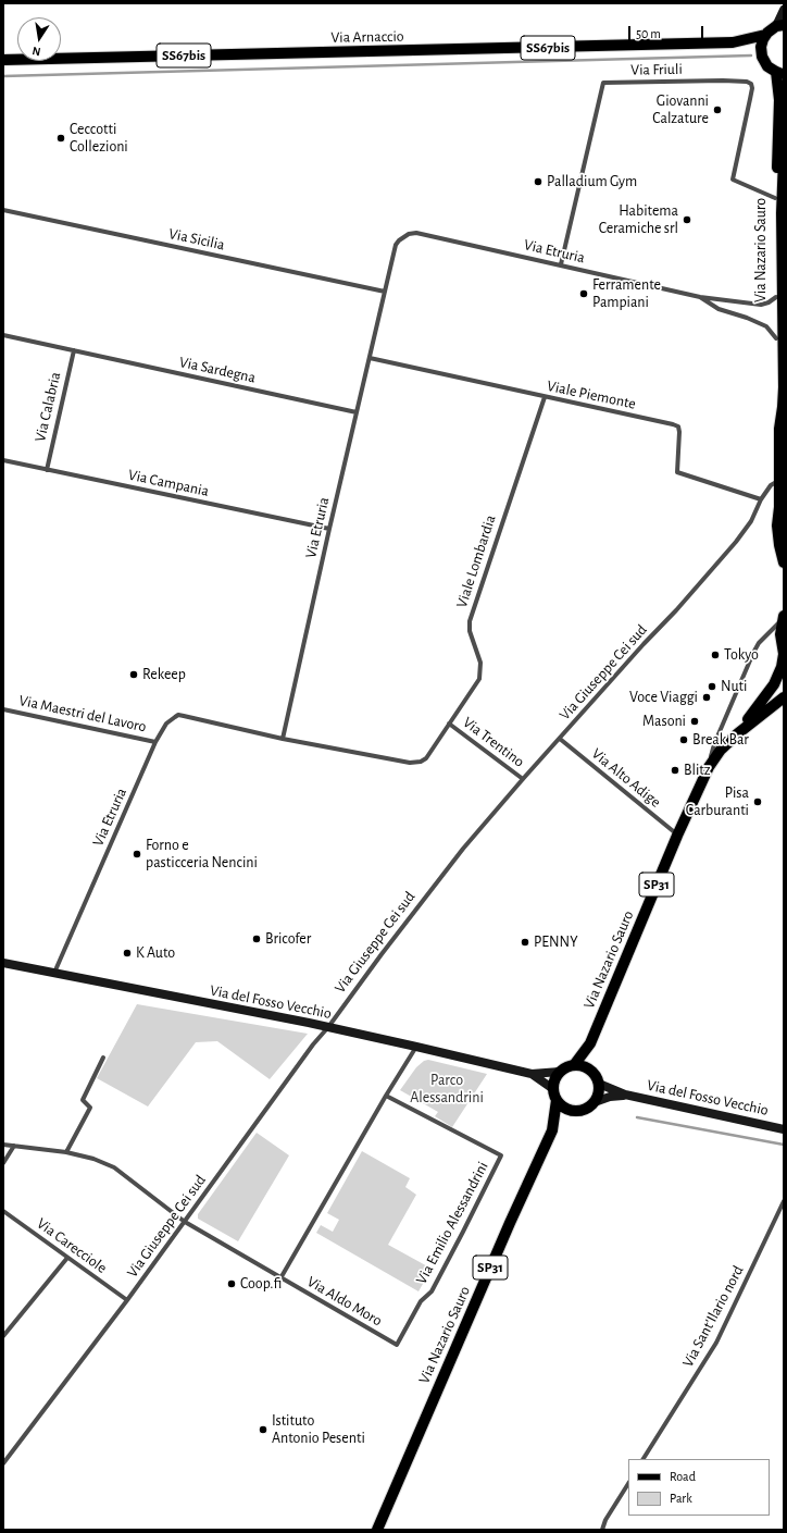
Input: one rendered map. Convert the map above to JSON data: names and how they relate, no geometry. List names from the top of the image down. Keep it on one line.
{"streets":{"main road":["Via Arnaccio","SS67bis","Via Nazario Sauro","SP31"],"street":["Via Friuli","Via Sicilia","Via Etruria","Via Sardegna","Viale Piemonte","Via Calabria","Via Campania","Viale Lombardia","Via Giuseppe Cei sud","Via Maestri del Lavoro","Via Trentino","Via Alto Adige","Via del Fosso Vecchio","Via Emilio Alessandrini","Via Carecciole","Via Aldo Moro","Via Sant'Ilario nord"]},"crossings":[["Via Arnaccio","SS67bis"],["Via Friuli","Via Nazario Sauro"],["Via Friuli","Via Etruria"],["Via Sicilia","Via Etruria"],["Via Nazario Sauro","Via Etruria"],["Via Nazario Sauro","Via Giuseppe Cei sud"],["Via Nazario Sauro","Via Alto Adige"],["Via Nazario Sauro","Via del Fosso Vecchio"],["Via Etruria","Via Sardegna"],["Via Etruria","Viale Piemonte"],["Via Etruria","Via Campania"],["Via Etruria","Viale Lombardia"],["Via Etruria","Via Maestri del Lavoro"],["Via Etruria","Via del Fosso Vecchio"],["Via Sardegna","Via Calabria"],["Viale Piemonte","Viale Lombardia"],["Viale Piemonte","Via Giuseppe Cei sud"],["Via Calabria","Via Campania"],["Viale Lombardia","Via Trentino"],["Via Giuseppe Cei sud","Via Trentino"],["Via Giuseppe Cei sud","Via Alto Adige"],["Via Giuseppe Cei sud","Via del Fosso Vecchio"],["Via Giuseppe Cei sud","Via Carecciole"],["Via Giuseppe Cei sud","Via Aldo Moro"],["Via Emilio Alessandrini","Via Aldo Moro"]],"parks":["Parco Alessandrini"],"places":["Giovanni Calzature","Ceccotti Collezioni","Palladium Gym","Habitema Ceramiche srl","Ferramente Pampiani","Tokyo","Rekeep","Nuti","Voce Viaggi","Masoni","Break Bar","Blitz","Pisa Carburanti","Forno e pasticceria Nencini","Bricofer","PENNY","K Auto","Coop.fi","Istituto Antonio Pesenti"],"legend":["Road","Park"],"scale_bar":"50 m","north":"bottom"}
